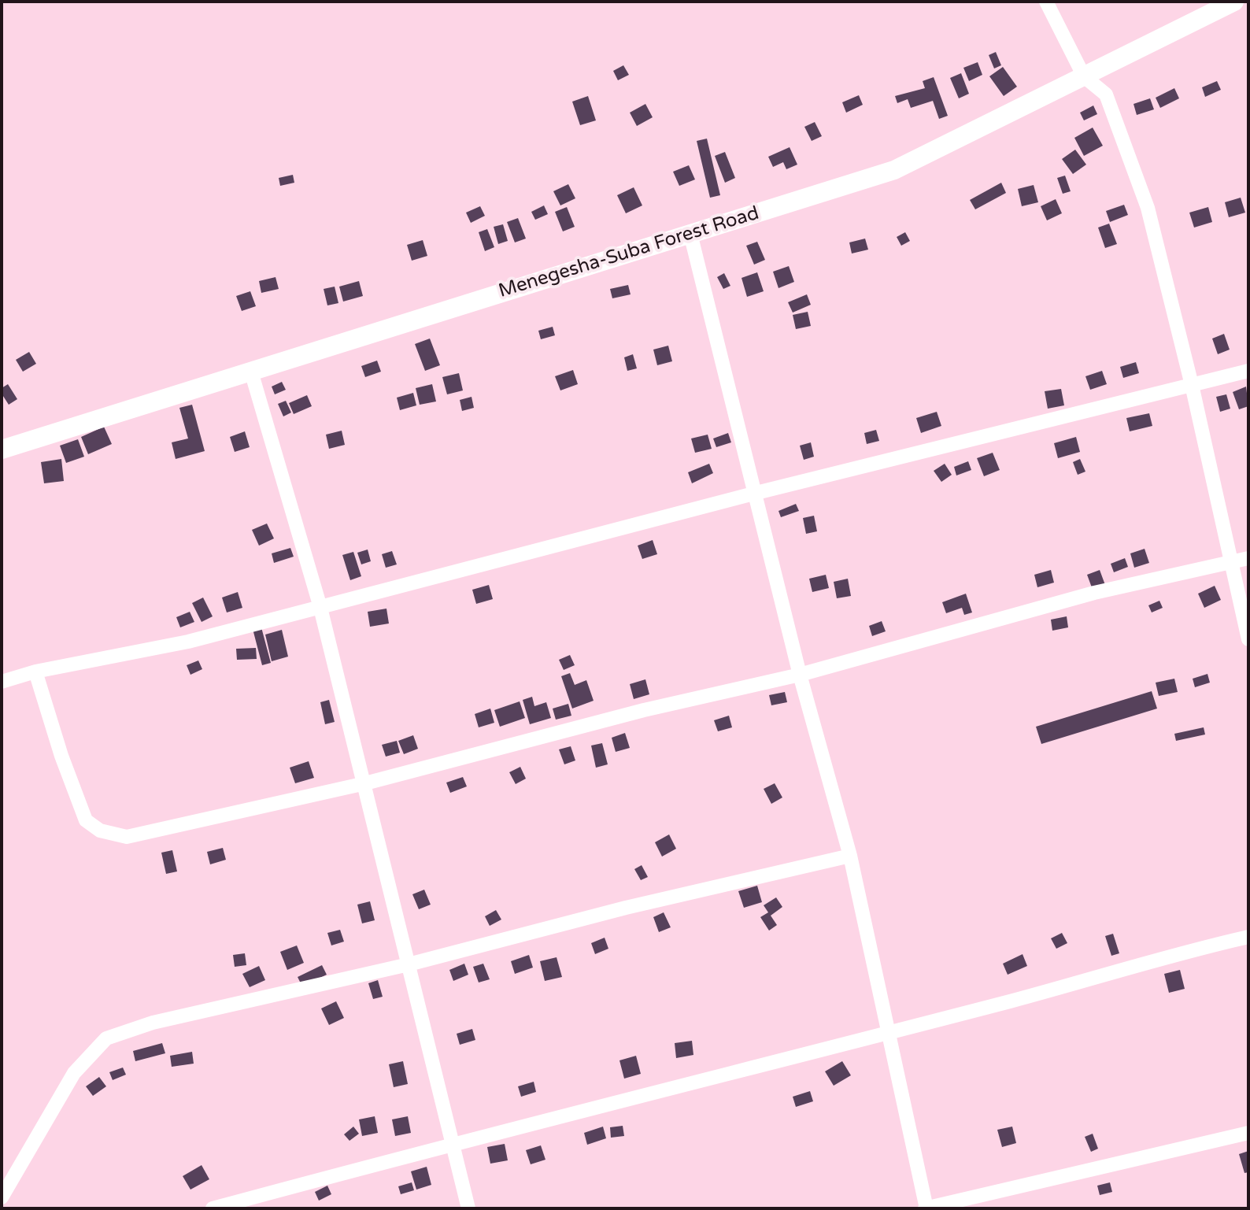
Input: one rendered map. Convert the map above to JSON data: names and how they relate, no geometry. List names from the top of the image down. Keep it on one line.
{"streets":{"street":["Menegesha-Suba Forest Road"]}}
